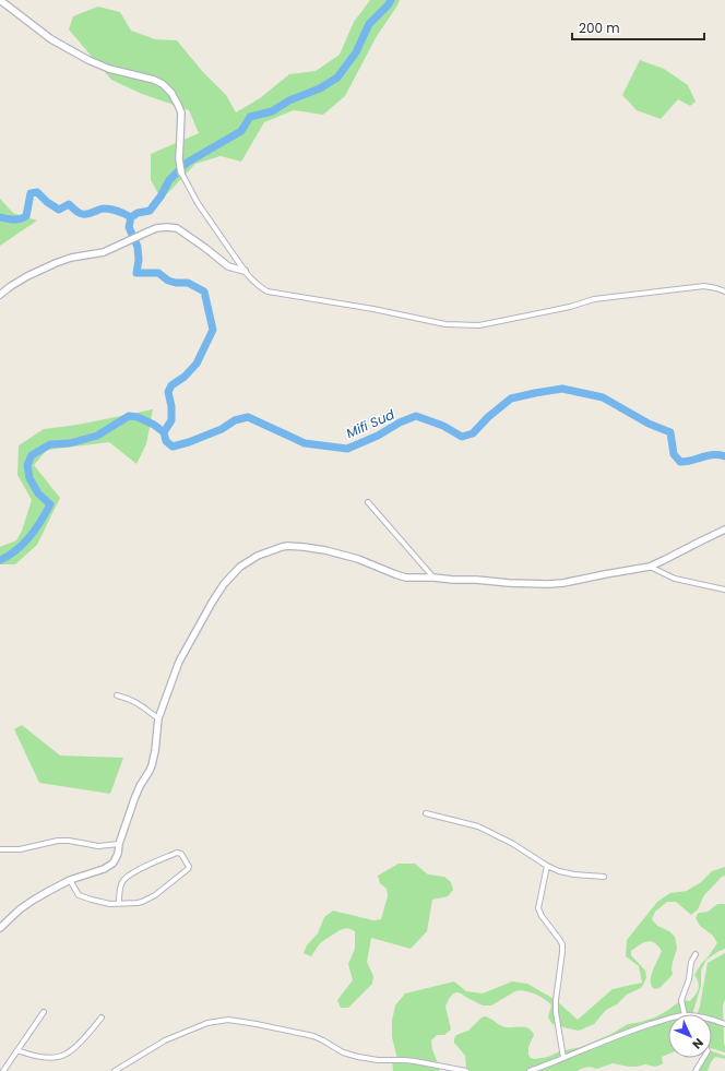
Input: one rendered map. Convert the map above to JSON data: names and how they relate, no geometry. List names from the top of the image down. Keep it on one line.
{"water":["Mifi Sud"],"scale_bar":"200 m","north":"bottom right"}
